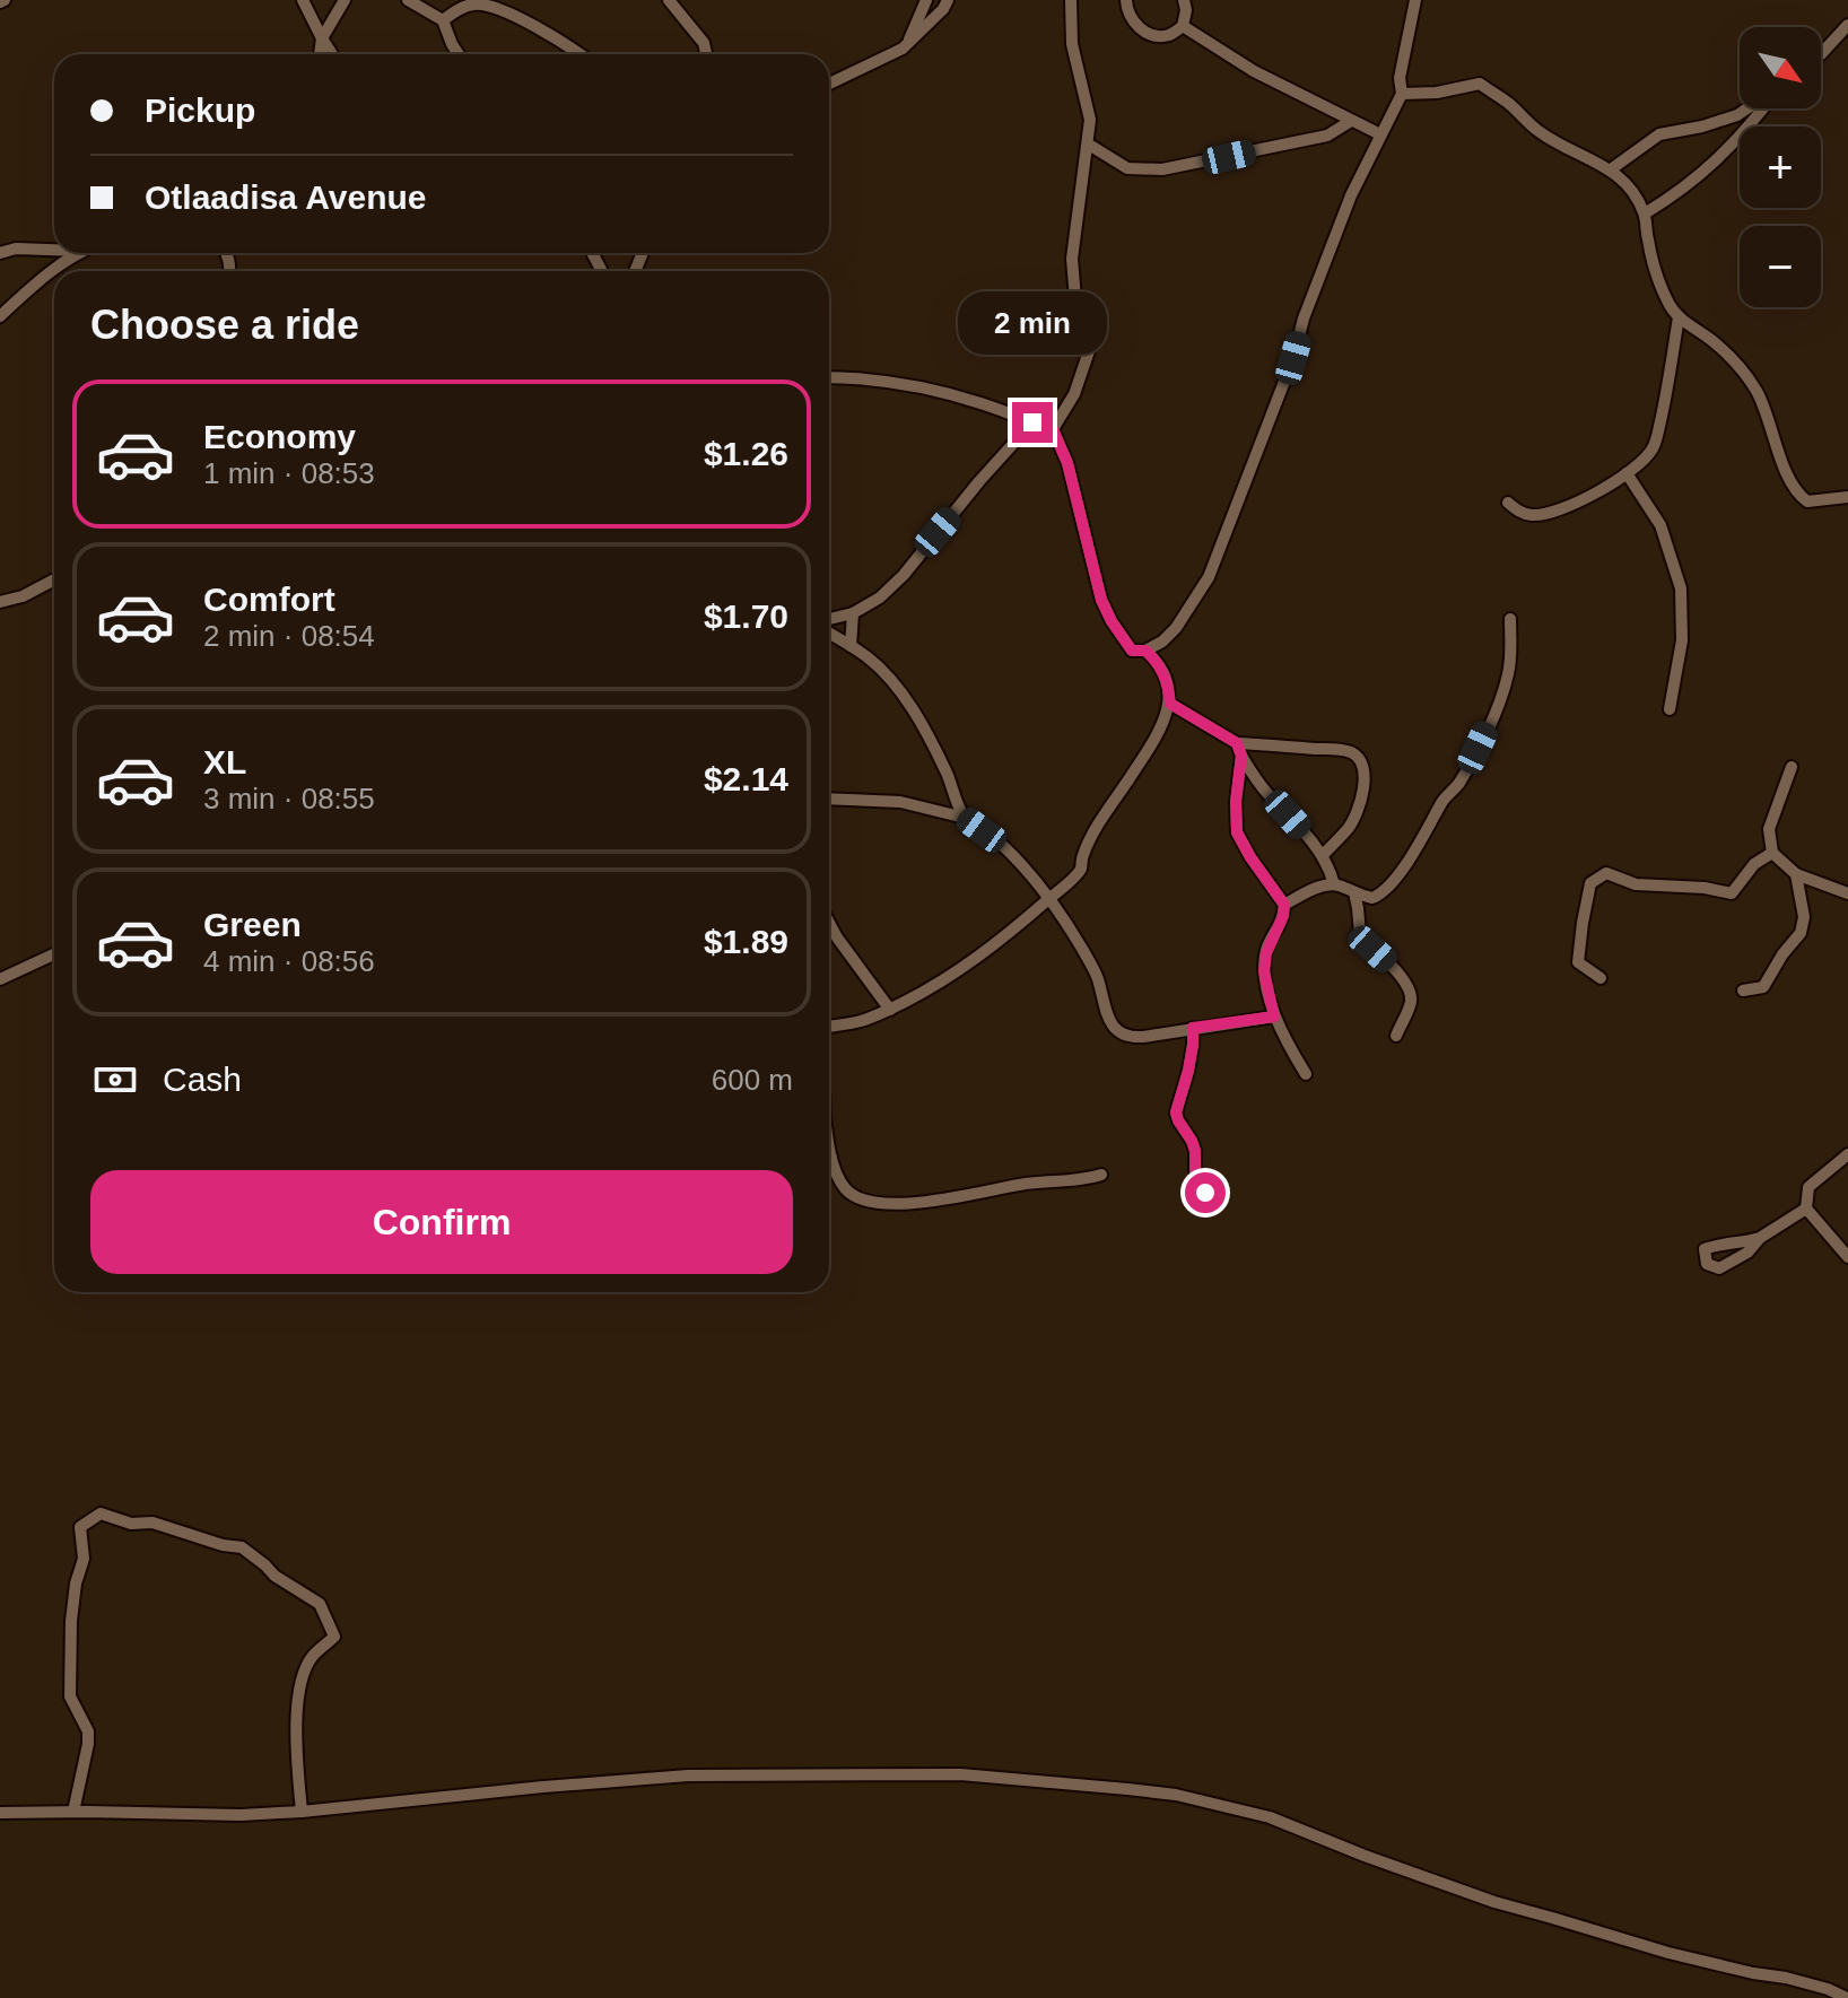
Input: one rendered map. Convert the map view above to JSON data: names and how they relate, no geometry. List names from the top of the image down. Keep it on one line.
{"north":"bottom right","page":{"map_buttons":["+","−"],"banner":["Pickup","Otlaadisa Avenue"],"heading":"Choose a ride","bubble":"2 min","list":[{"name":"Economy","note":"1 min · 08:53","value":"$1.26"},{"name":"Comfort","note":"2 min · 08:54","value":"$1.70"},{"name":"XL","note":"3 min · 08:55","value":"$2.14"},{"name":"Green","note":"4 min · 08:56","value":"$1.89"}],"pay":["Cash","600 m"],"buttons":"Confirm"}}
